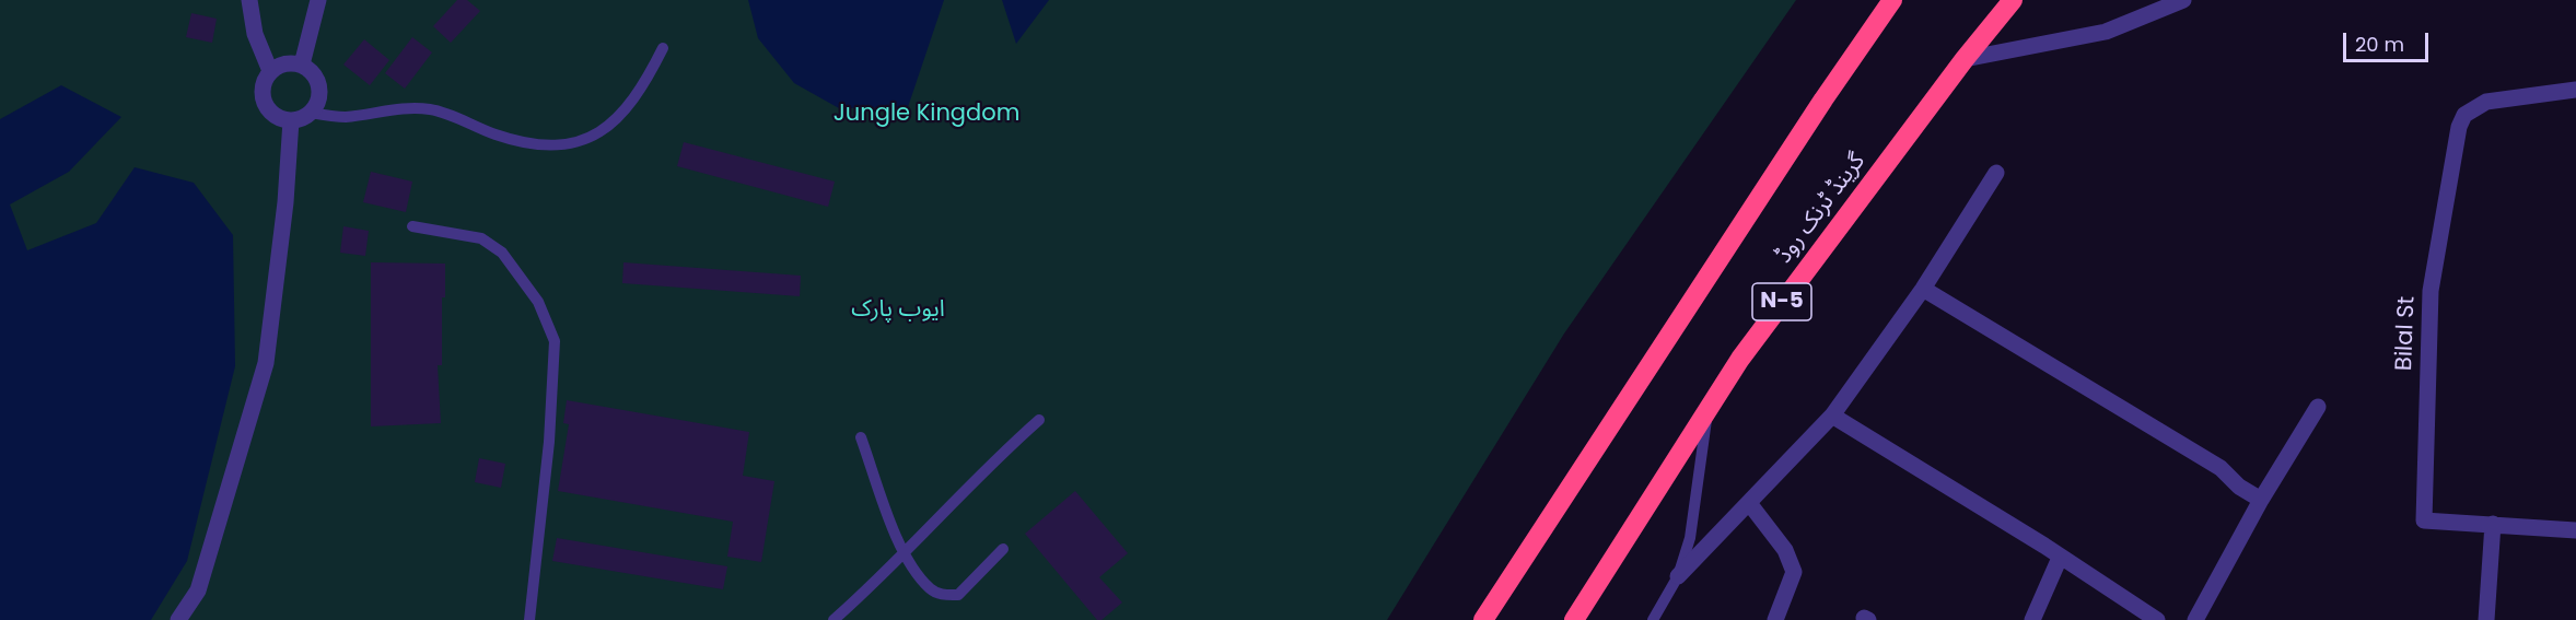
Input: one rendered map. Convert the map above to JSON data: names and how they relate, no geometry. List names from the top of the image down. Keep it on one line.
{"streets":{"highway":["گرینڈ ٹرنک روڈ","N-5"],"street":["Bilal St"]},"parks":["Jungle Kingdom","ایوب پارک"],"scale_bar":"20 m"}
